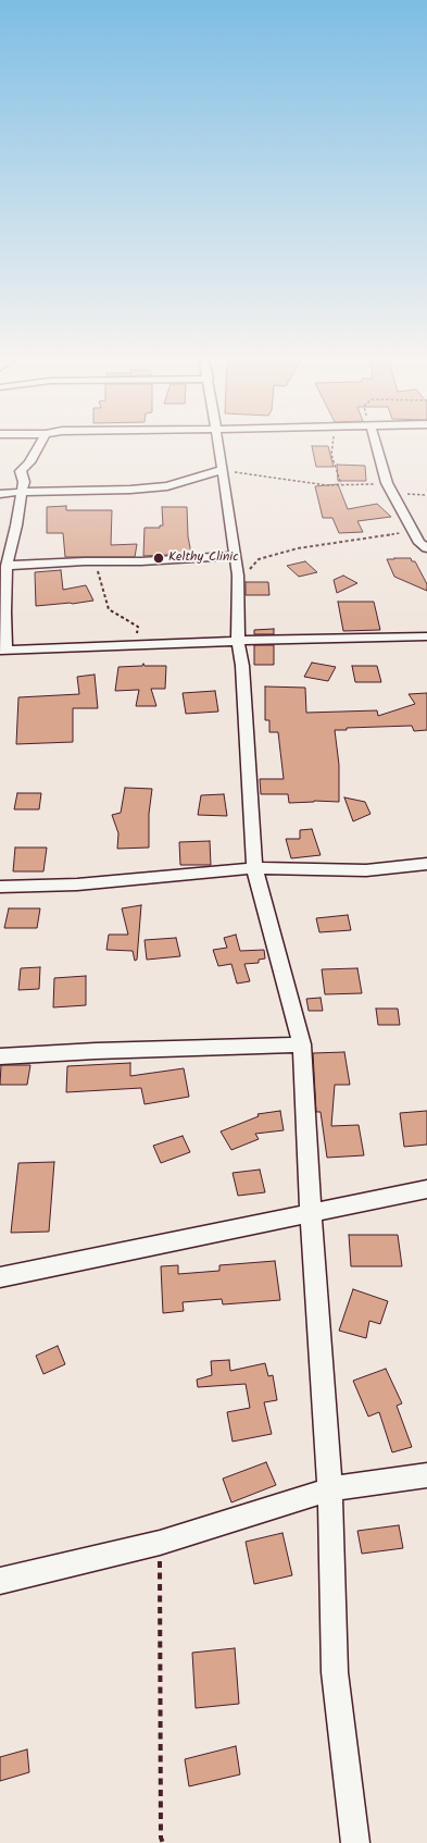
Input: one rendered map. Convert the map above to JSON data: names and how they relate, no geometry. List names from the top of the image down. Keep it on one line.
{"places":["Kelthy Clinic"]}
